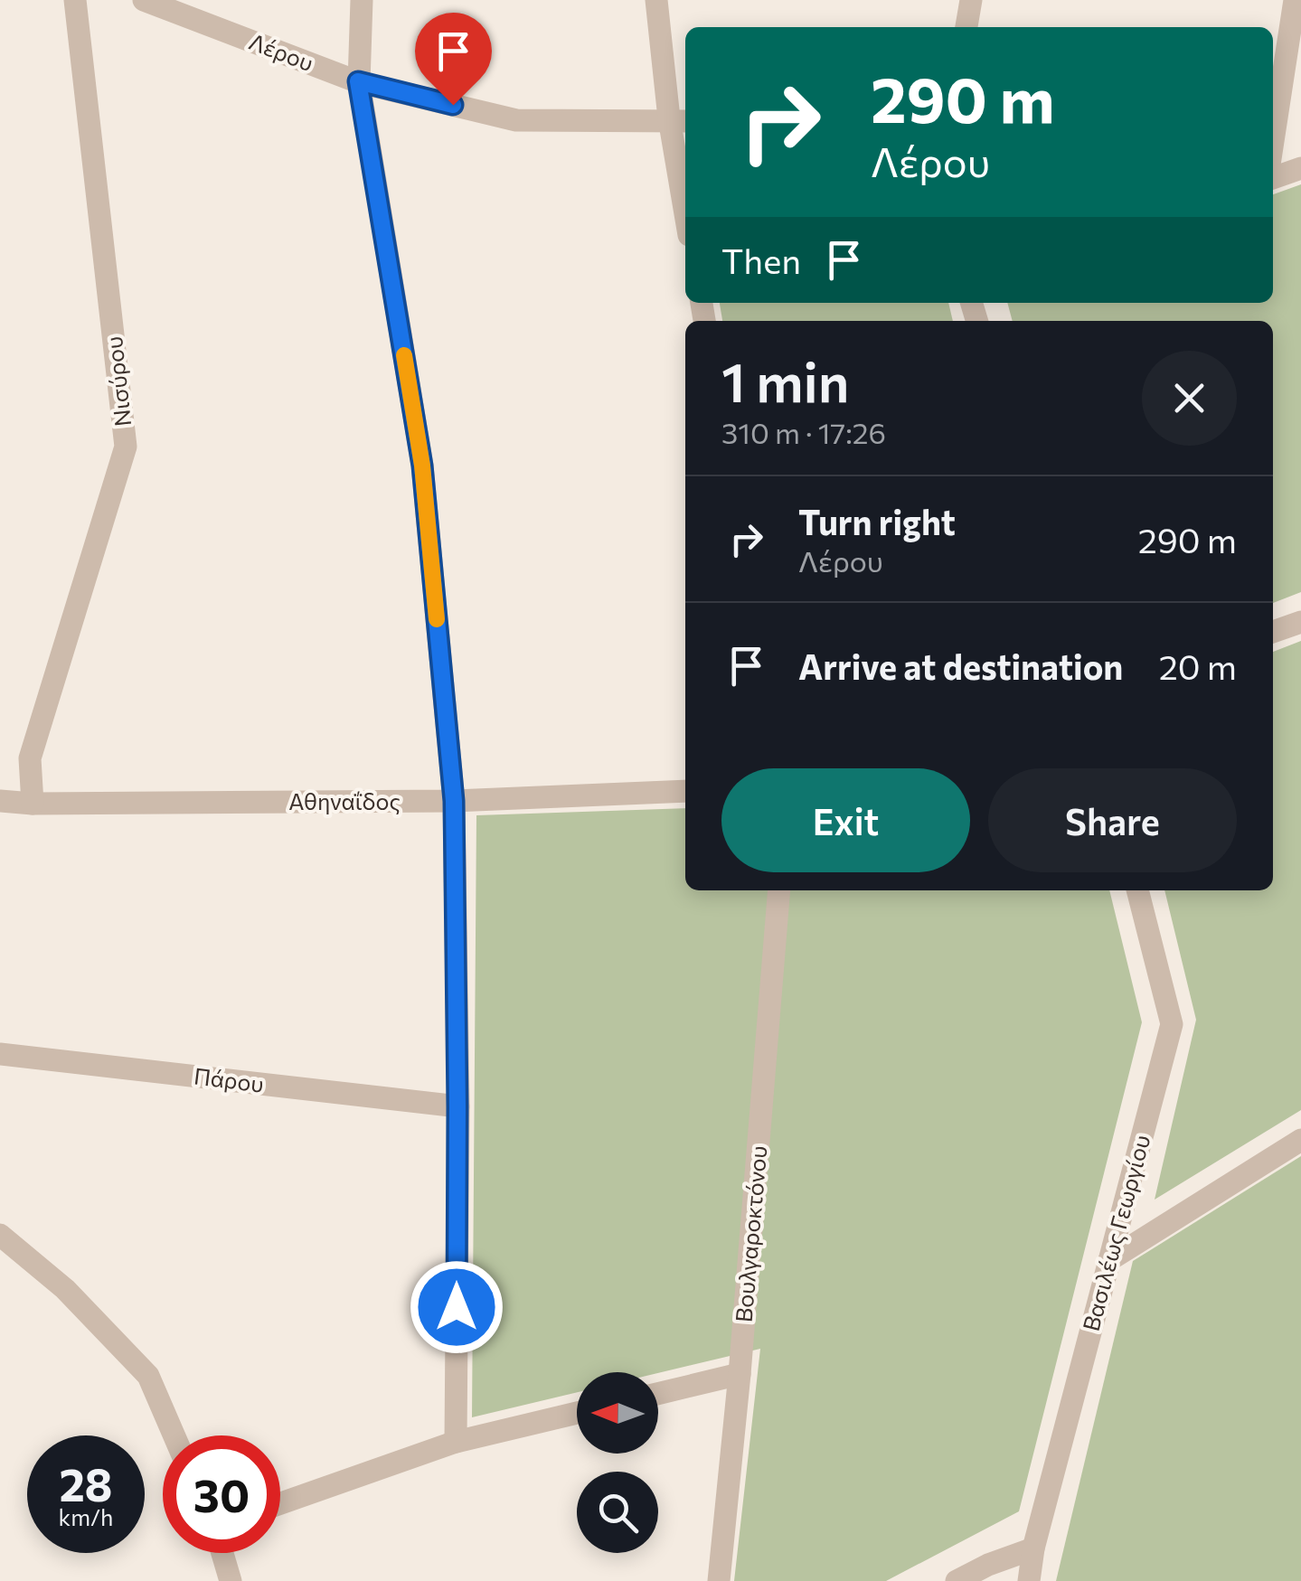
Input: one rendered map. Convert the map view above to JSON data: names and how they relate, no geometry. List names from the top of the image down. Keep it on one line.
{"streets":{"street":["Λέρου","Νισύρου","Αθηναΐδος","Πάρου","Βασιλέως Γεωργίου","Βουλγαροκτόνου"]},"crossings":[["Νισύρου","Αθηναΐδος"]],"north":"left","page":{"turn":["290 m","Λέρου"],"then":"Then","heading":["1 min","310 m · 17:26"],"list":[{"name":"Turn right","note":"Λέρου","value":"290 m"},{"name":"Arrive at destination","value":"20 m"}],"buttons":["Exit","Share"],"speed":"28 km/h","limit":"30"}}
